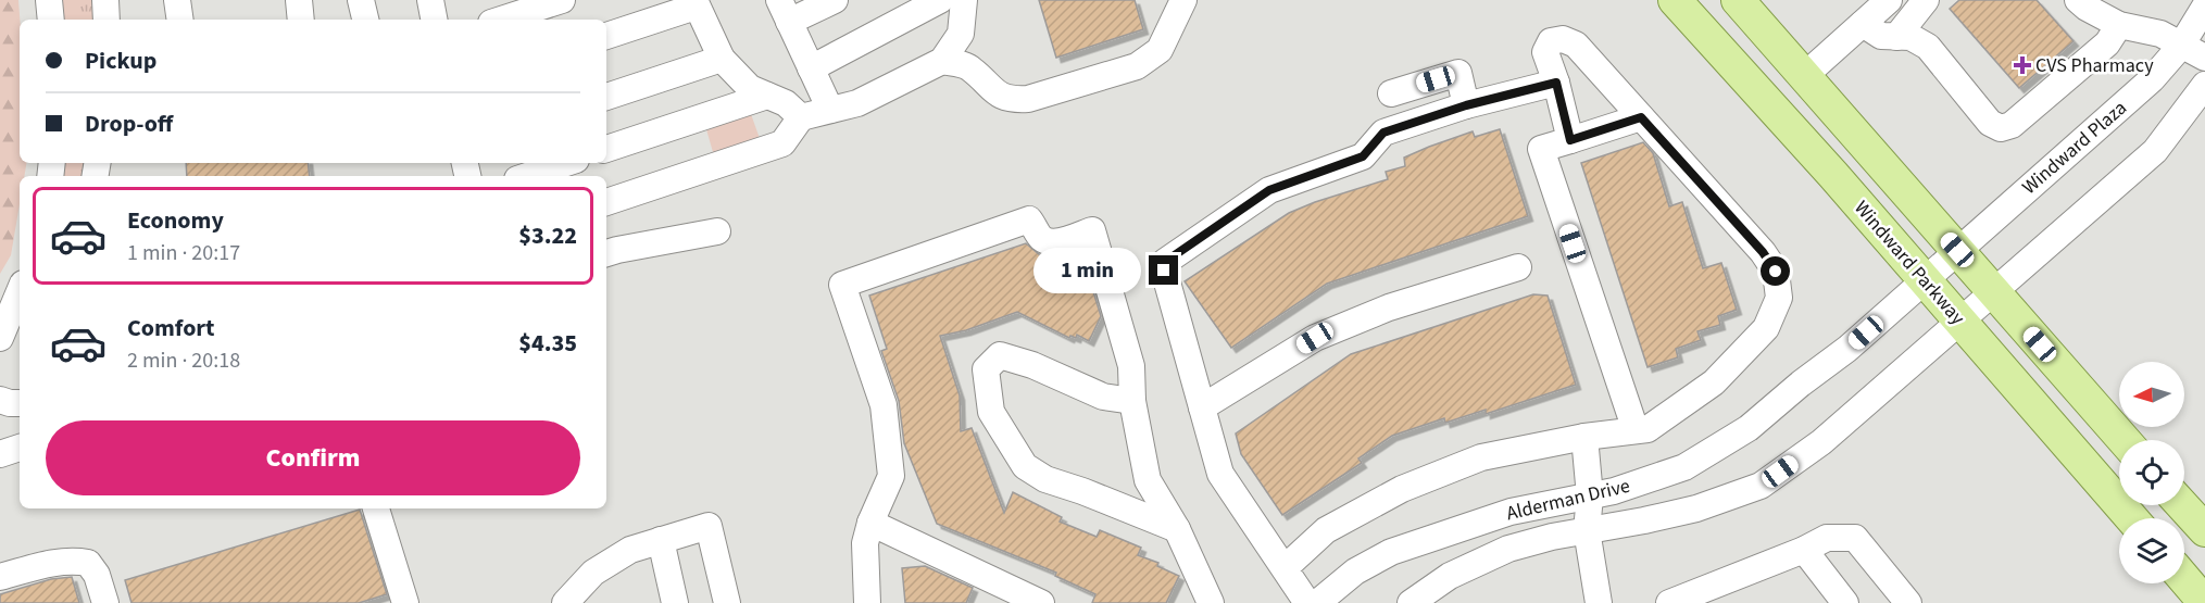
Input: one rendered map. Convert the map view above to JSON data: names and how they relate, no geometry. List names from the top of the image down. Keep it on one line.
{"streets":{"main road":["Windward Parkway"],"street":["Windward Plaza","Alderman Drive"]},"crossings":[["Windward Plaza","Alderman Drive"],["Windward Parkway","Alderman Drive"]],"places":{"health":["CVS Pharmacy"]},"north":"left","page":{"banner":["Pickup","Drop-off"],"list":[{"name":"Economy","note":"1 min · 20:17","value":"$3.22"},{"name":"Comfort","note":"2 min · 20:18","value":"$4.35"}],"bubble":"1 min","buttons":"Confirm"}}
